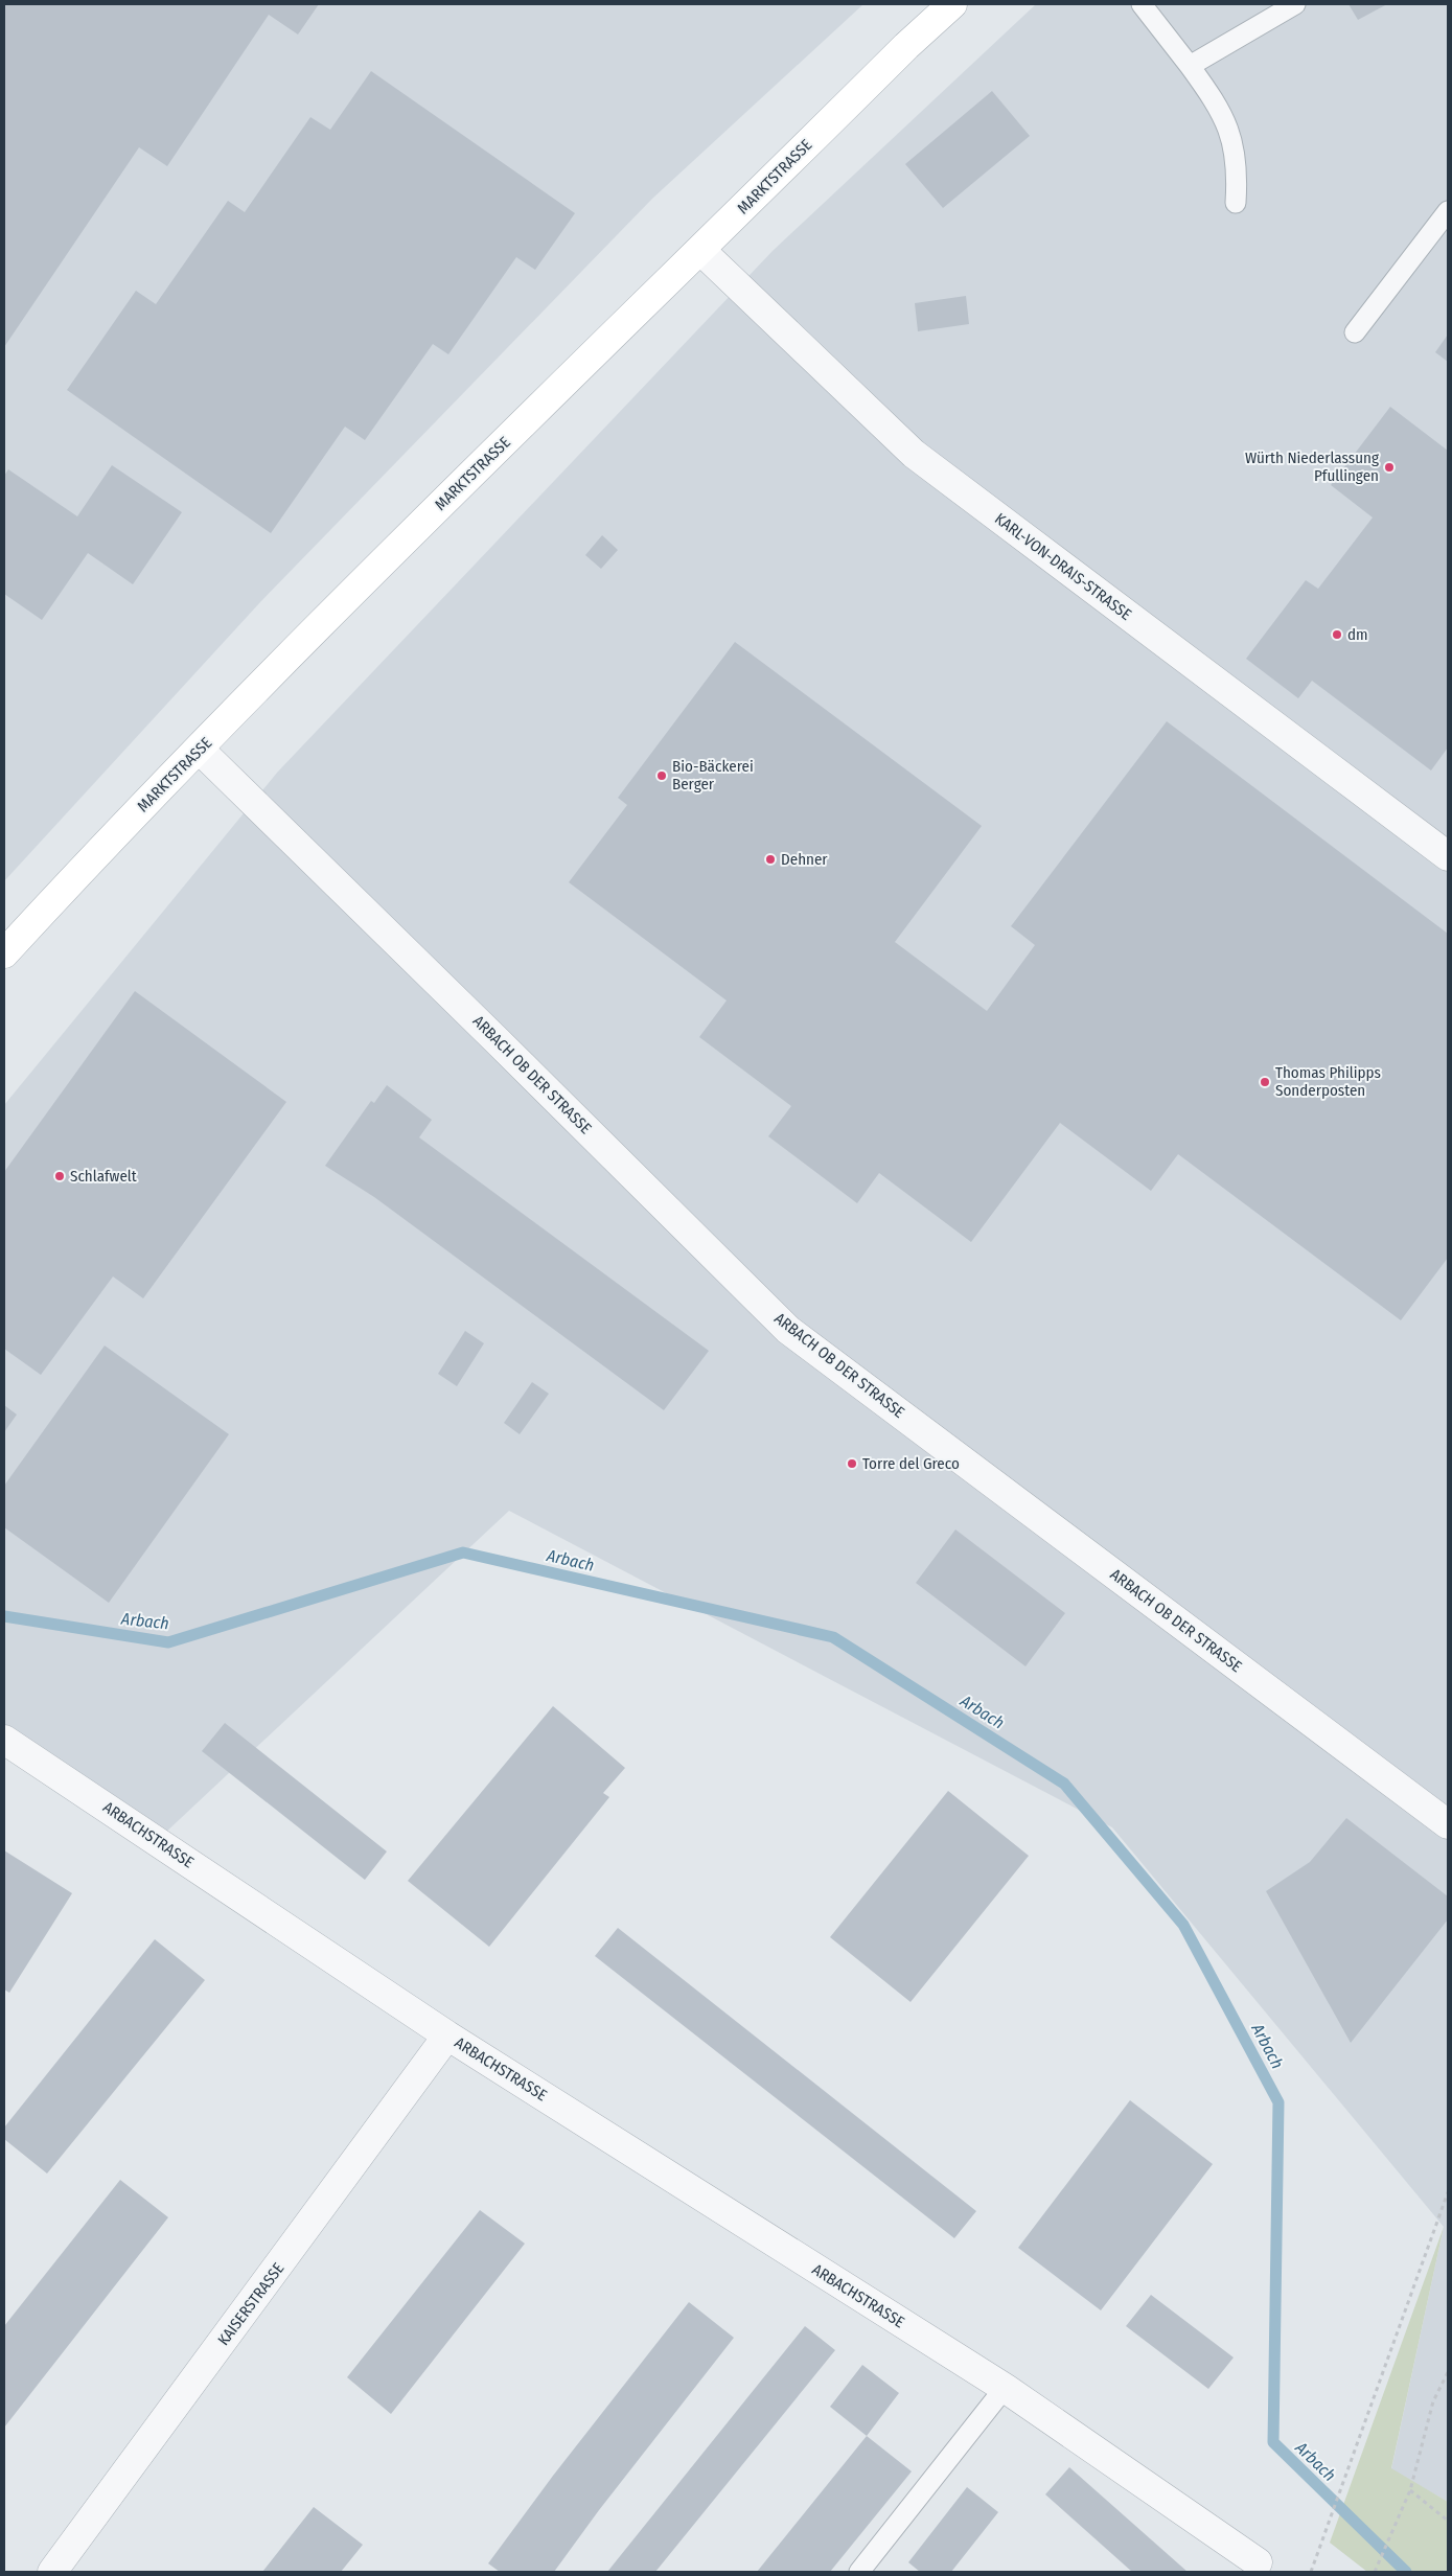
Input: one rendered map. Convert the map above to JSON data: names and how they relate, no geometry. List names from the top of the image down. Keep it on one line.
{"streets":{"main road":["MARKTSTRASSE"],"street":["KARL-VON-DRAIS-STRASSE","ARBACH OB DER STRASSE","ARBACHSTRASSE","KAISERSTRASSE"]},"crossings":[["MARKTSTRASSE","KARL-VON-DRAIS-STRASSE"],["MARKTSTRASSE","ARBACH OB DER STRASSE"],["ARBACHSTRASSE","KAISERSTRASSE"]],"water":["Arbach"],"places":["Würth Niederlassung Pfullingen","dm","Bio-Bäckerei Berger","Dehner","Thomas Philipps Sonderposten","Schlafwelt","Torre del Greco"]}
